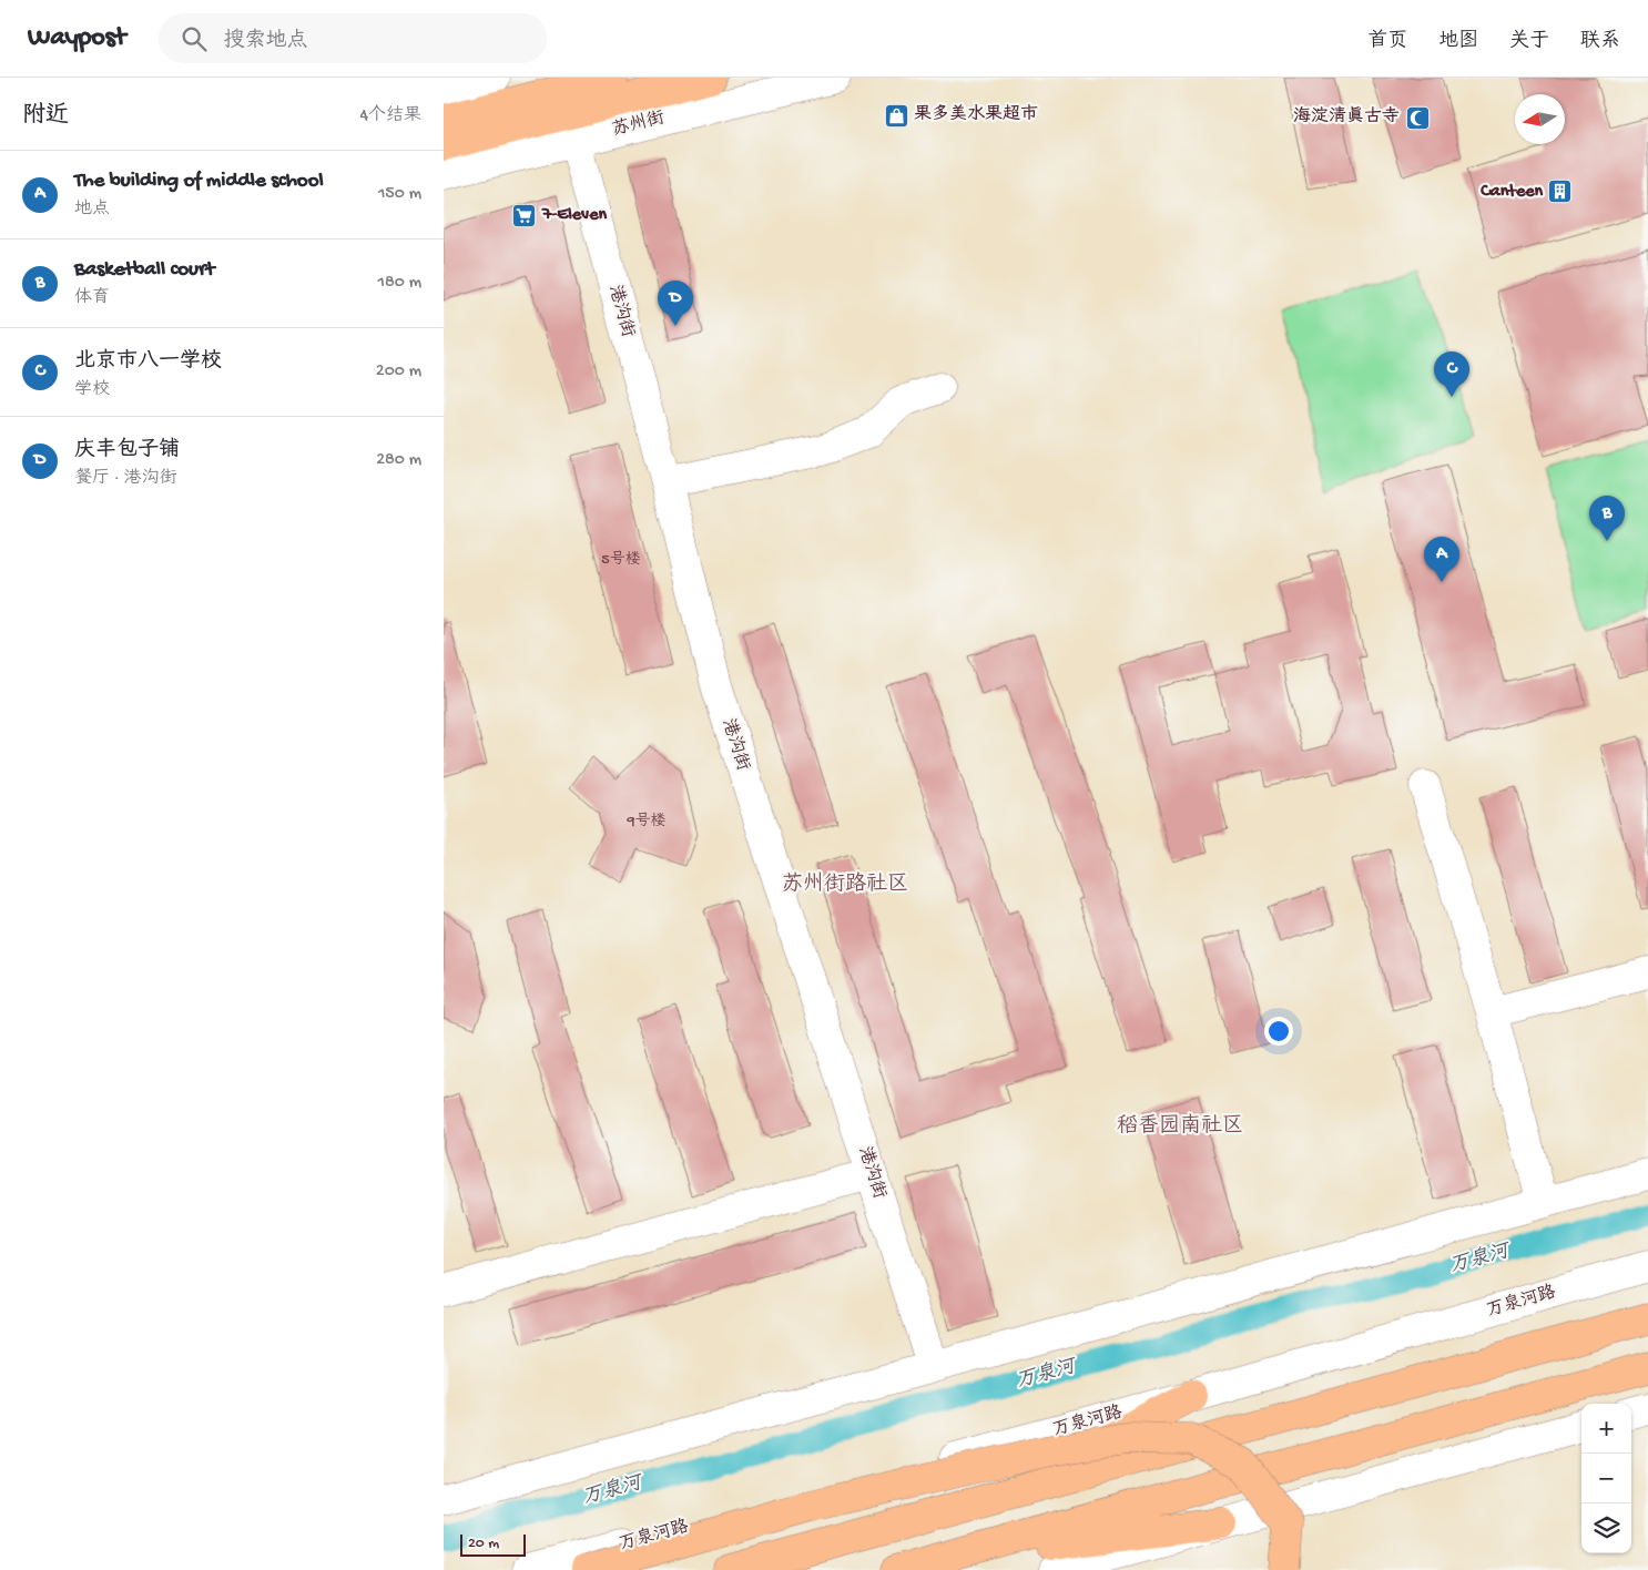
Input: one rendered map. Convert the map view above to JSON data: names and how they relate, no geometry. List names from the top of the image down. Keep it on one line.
{"streets":{"main road":["苏州街"],"street":["港沟街","万泉河路"]},"crossings":[["苏州街","港沟街"]],"districts":["苏州街路社区","稻香园南社区"],"water":["万泉河"],"places":{"shop":["果多美水果超市"],"mosque":["海淀清真古寺"],"building":["Canteen"],"supermarket":["7-Eleven"]},"house_numbers":["5号楼","9号楼"],"scale_bar":"20 m","north":"left","page":{"header":"Waypost","search":"搜索地点","nav":["首页","地图","关于","联系"],"heading":["附近","4个结果"],"list":[{"mark":"A","name":"The building of middle school","note":"地点","value":"150 m"},{"mark":"B","name":"Basketball court","note":"体育","value":"180 m"},{"mark":"C","name":"北京市八一学校","note":"学校","value":"200 m"},{"mark":"D","name":"庆丰包子铺","note":"餐厅 · 港沟街","value":"280 m"}],"pins":["D","C","B","A"],"map_buttons":["+","−"],"scale":"20 m"}}
